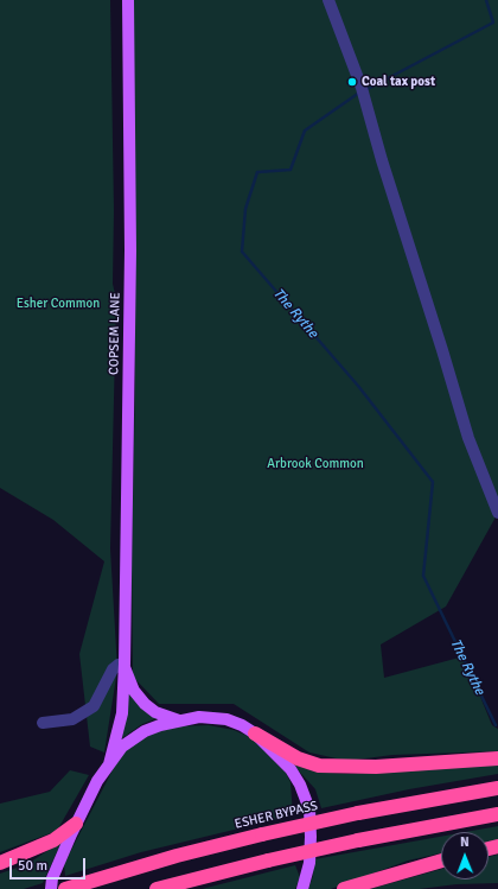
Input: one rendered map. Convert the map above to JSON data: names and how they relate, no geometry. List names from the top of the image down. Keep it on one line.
{"streets":{"highway":["ESHER BYPASS"],"main road":["COPSEM LANE"]},"water":["The Rythe"],"parks":["Esher Common","Arbrook Common"],"places":["Coal tax post"],"scale_bar":"50 m","north":"top"}
